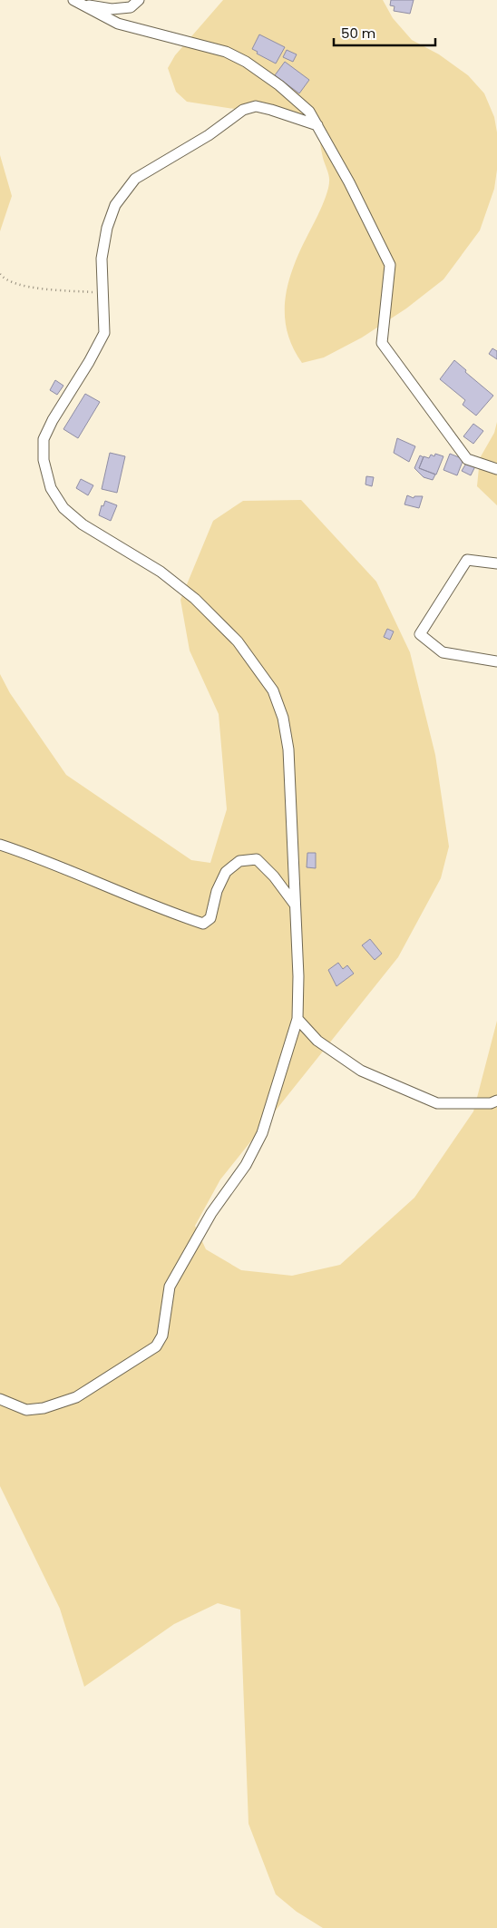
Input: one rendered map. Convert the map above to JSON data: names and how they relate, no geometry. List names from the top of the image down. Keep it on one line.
{"scale_bar":"50 m"}
